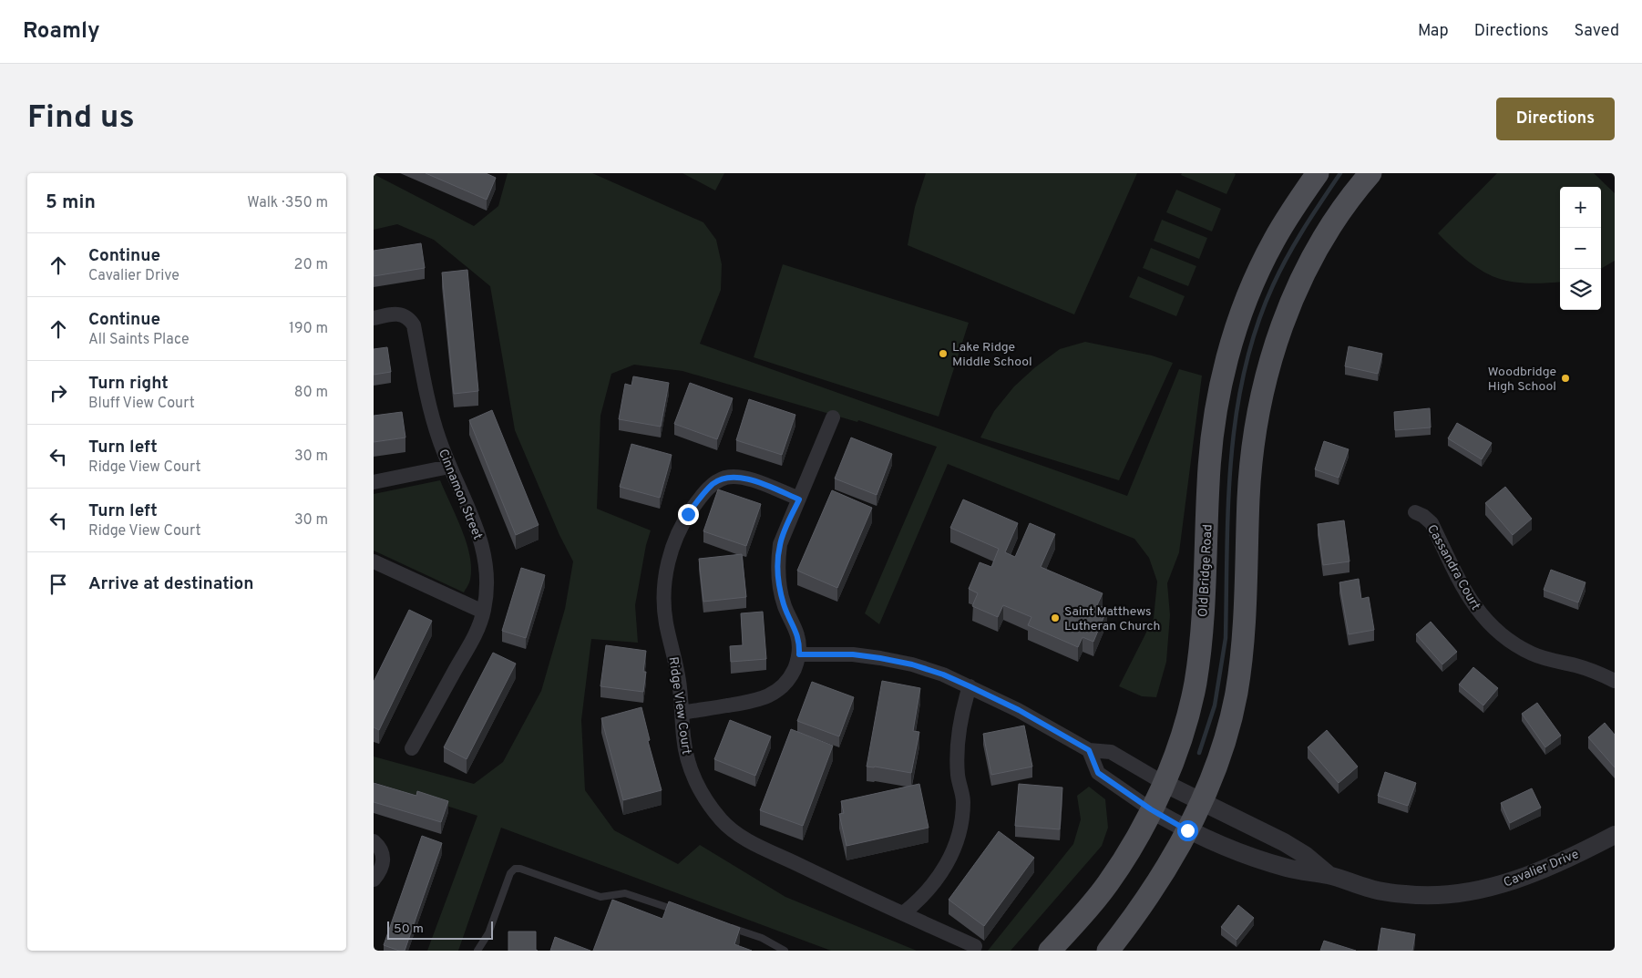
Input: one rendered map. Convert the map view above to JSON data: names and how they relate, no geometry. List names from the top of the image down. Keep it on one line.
{"streets":{"main road":["Old Bridge Road"],"street":["Cinnamon Street","Cassandra Court","Ridge View Court","Cavalier Drive"]},"crossings":[["Old Bridge Road","Cavalier Drive"]],"places":["Lake Ridge Middle School","Woodbridge High School","Saint Matthews Lutheran Church"],"scale_bar":"50 m","page":{"header":"Roamly","nav":["Map","Directions","Saved"],"buttons":"Directions","title":"Find us","heading":["5 min","Walk · 350 m"],"map_buttons":["+","−"],"list":[["Continue","Cavalier Drive","20 m"],["Continue","All Saints Place","190 m"],["Turn right","Bluff View Court","80 m"],["Turn left","Ridge View Court","30 m"],["Turn left","Ridge View Court","30 m"],"Arrive at destination"],"scale":"50 m"}}
